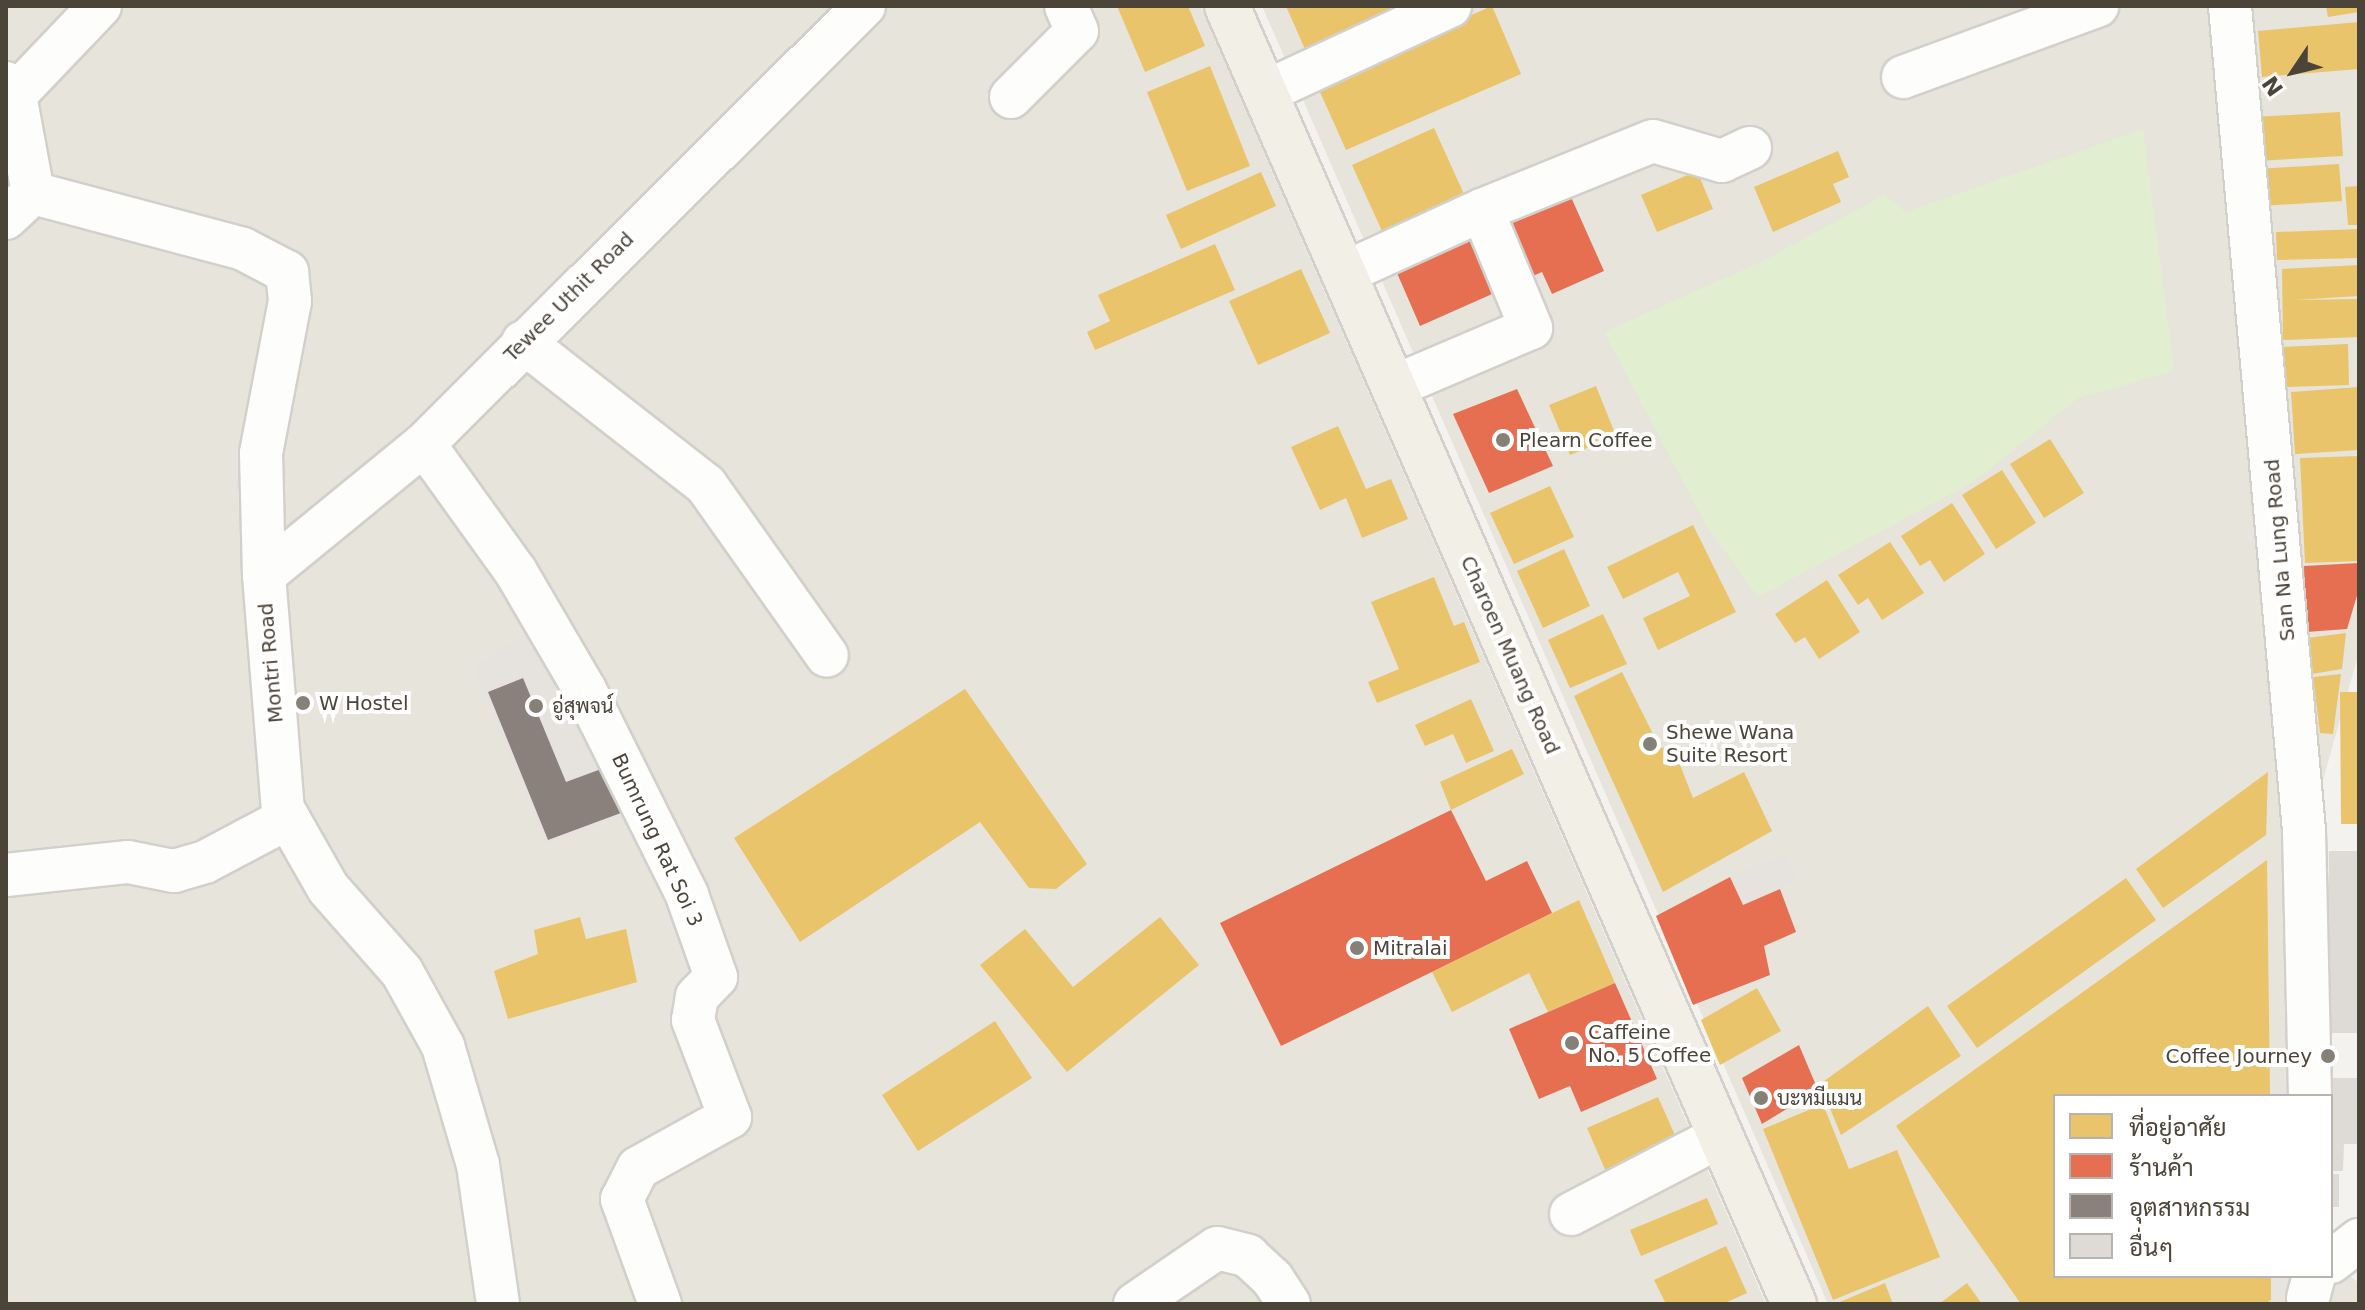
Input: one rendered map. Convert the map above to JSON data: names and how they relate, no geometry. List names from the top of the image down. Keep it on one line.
{"streets":{"main road":["Charoen Muang Road"],"street":["Tewee Uthit Road","San Na Lung Road","Montri Road","Bumrung Rat Soi 3"]},"crossings":[["Tewee Uthit Road","Montri Road"],["Tewee Uthit Road","Bumrung Rat Soi 3"]],"places":["Plearn Coffee","W Hostel","อู่สุพจน์","Shewe Wana Suite Resort","Mitralai","Caffeine No. 5 Coffee","Coffee Journey","บะหมีแมน"],"legend":["ที่อยู่อาศัย","ร้านค้า","อุตสาหกรรม","อื่นๆ"],"north":"bottom left"}
